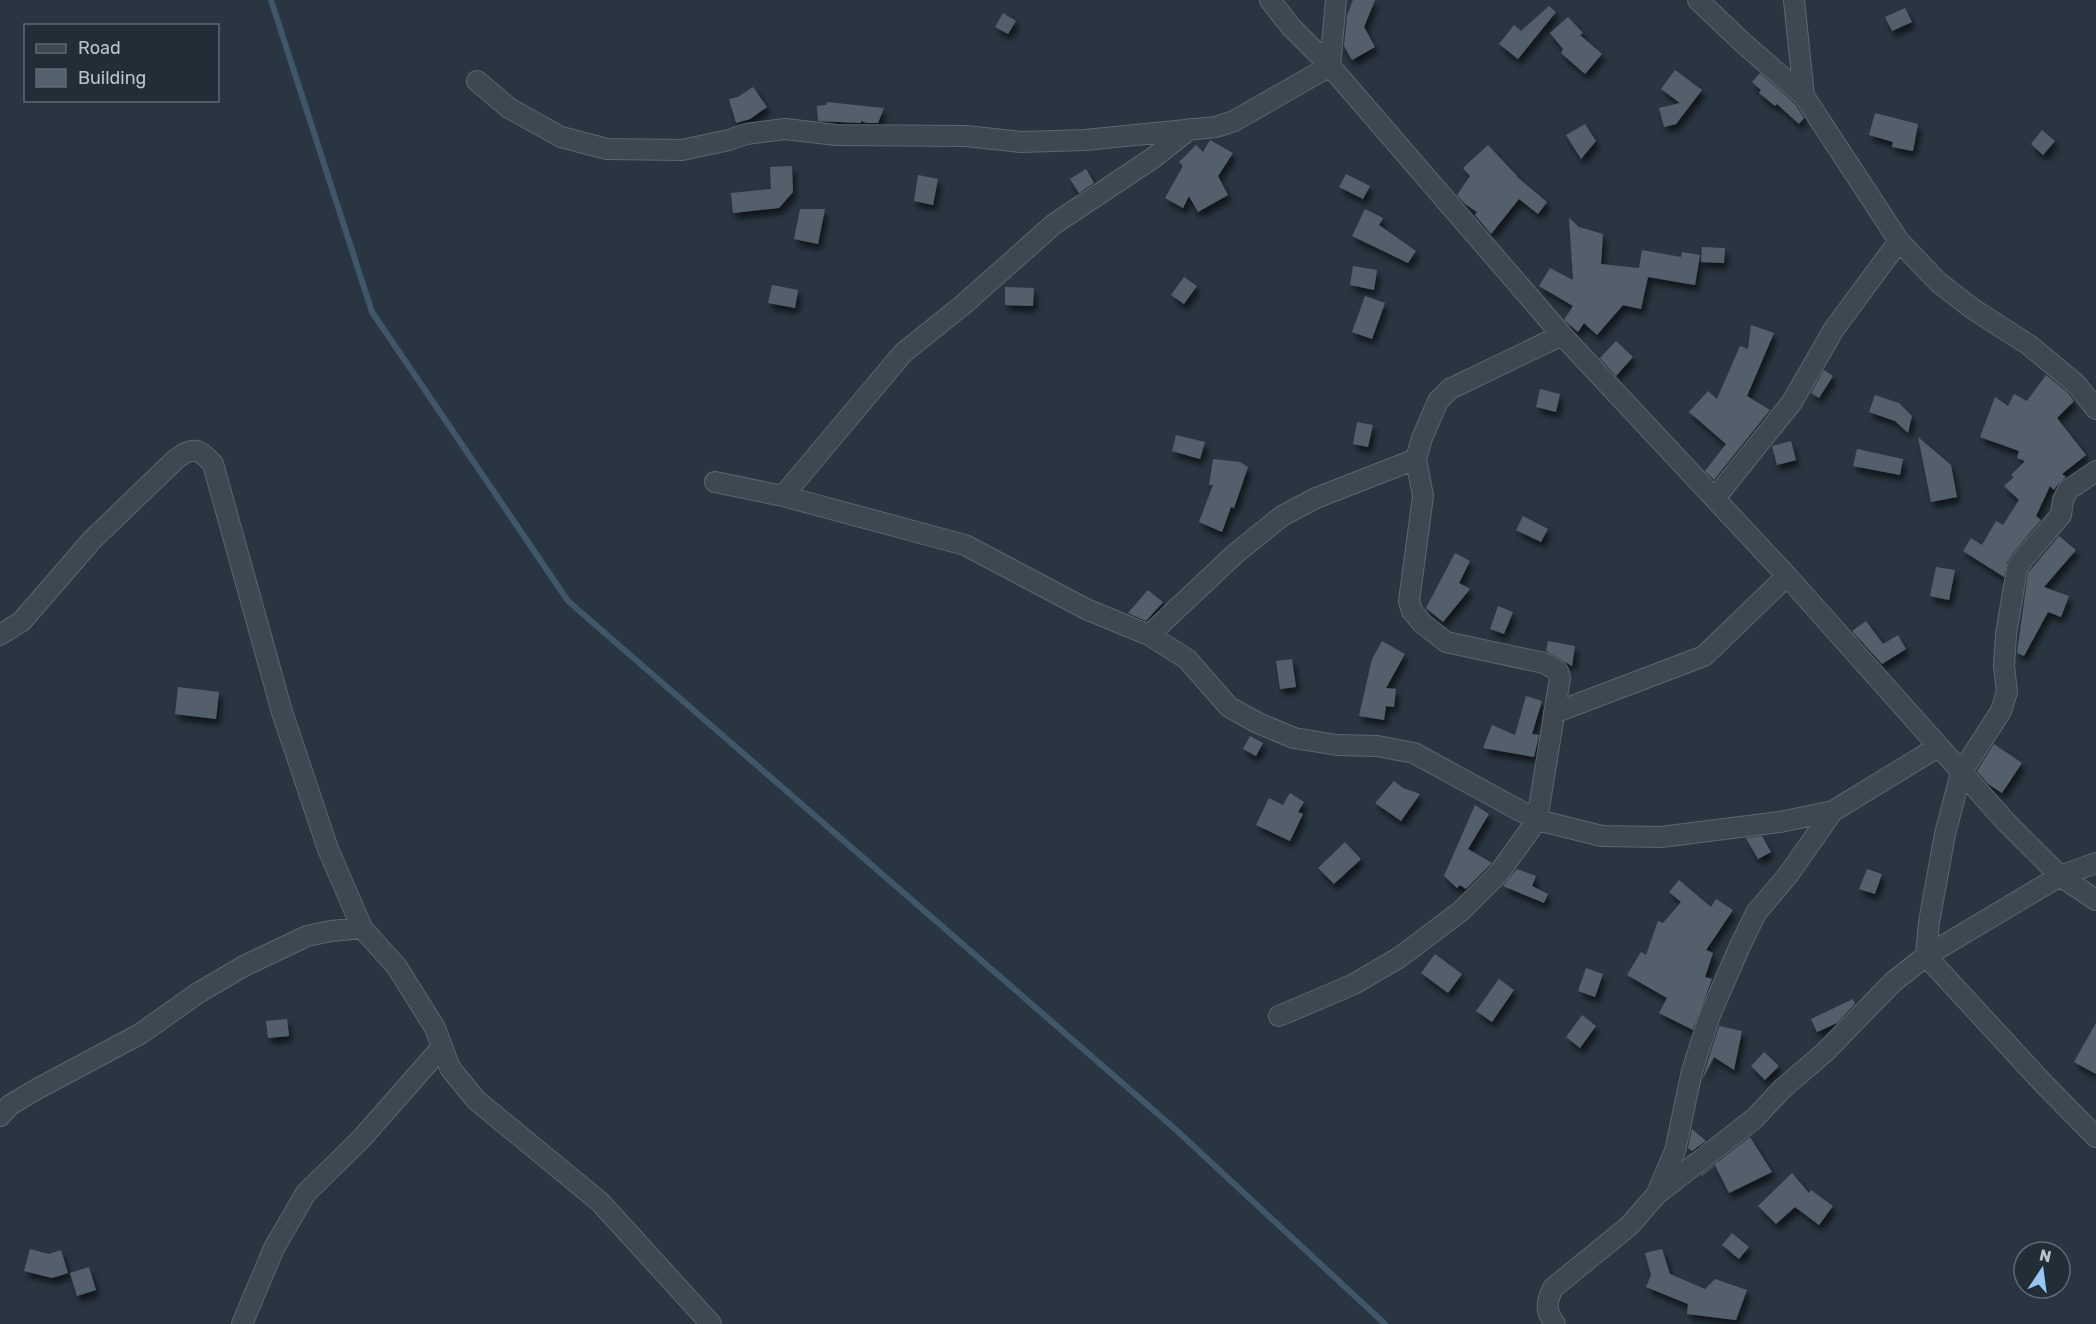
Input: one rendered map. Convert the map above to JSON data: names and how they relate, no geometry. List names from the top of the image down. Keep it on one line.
{"legend":["Road","Building"],"north":"top"}
